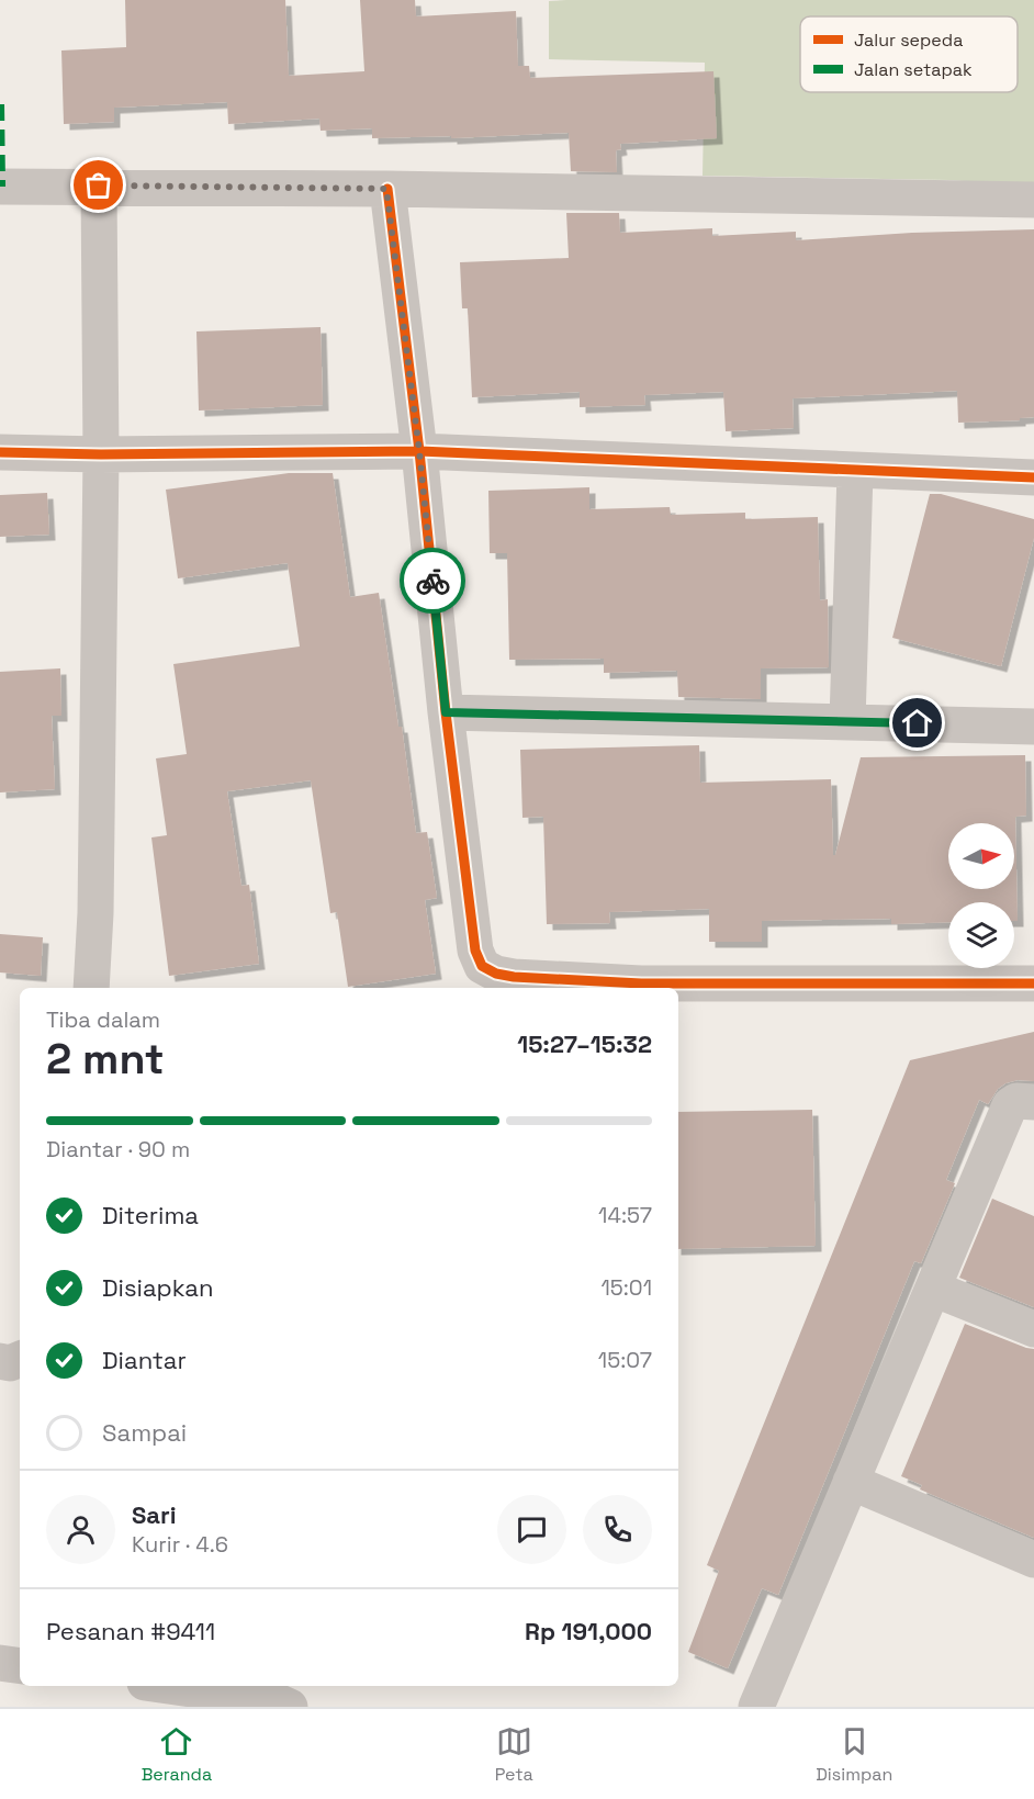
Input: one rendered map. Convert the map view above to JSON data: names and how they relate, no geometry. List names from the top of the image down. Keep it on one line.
{"legend":["Jalur sepeda","Jalan setapak"],"north":"right","page":{"heading":["2 mnt","Tiba dalam","15:27–15:32"],"panel":["Sari","Kurir · 4.6","Pesanan #9411","Rp 191,000"],"bar":"Diantar · 90 m","list":[["Diterima","14:57"],["Disiapkan","15:01"],["Diantar","15:07"],"Sampai"],"tabs":["Beranda","Peta","Disimpan"]}}
